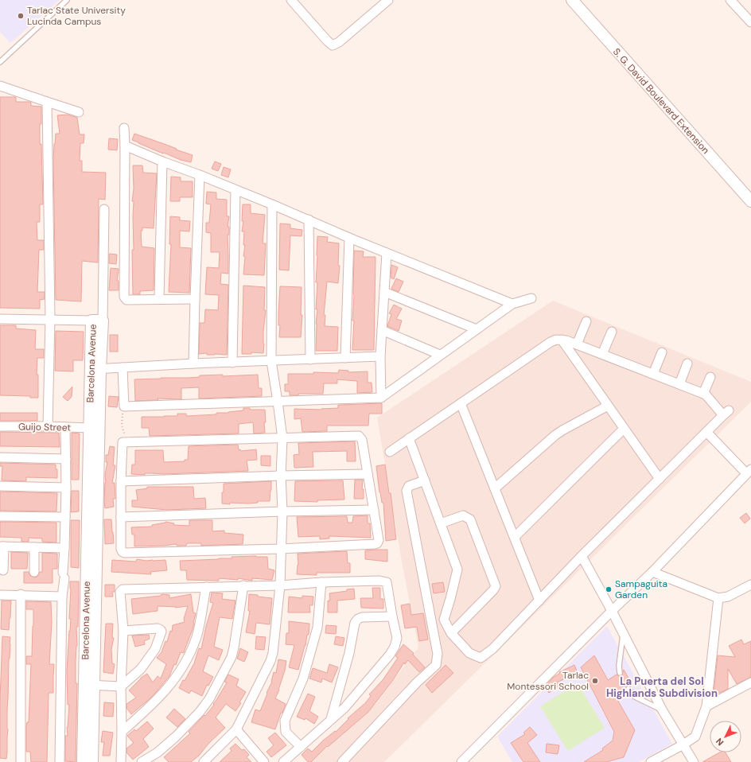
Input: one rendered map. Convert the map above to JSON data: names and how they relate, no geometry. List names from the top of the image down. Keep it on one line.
{"streets":{"street":["S. G. David Boulevard Extension","Barcelona Avenue","Guijo Street"]},"crossings":[["Barcelona Avenue","Guijo Street"]],"districts":["La Puerta del Sol Highlands Subdivision"],"places":["Tarlac State University Lucinda Campus","Sampaguita Garden","Tarlac Montessori School"],"north":"bottom left"}
